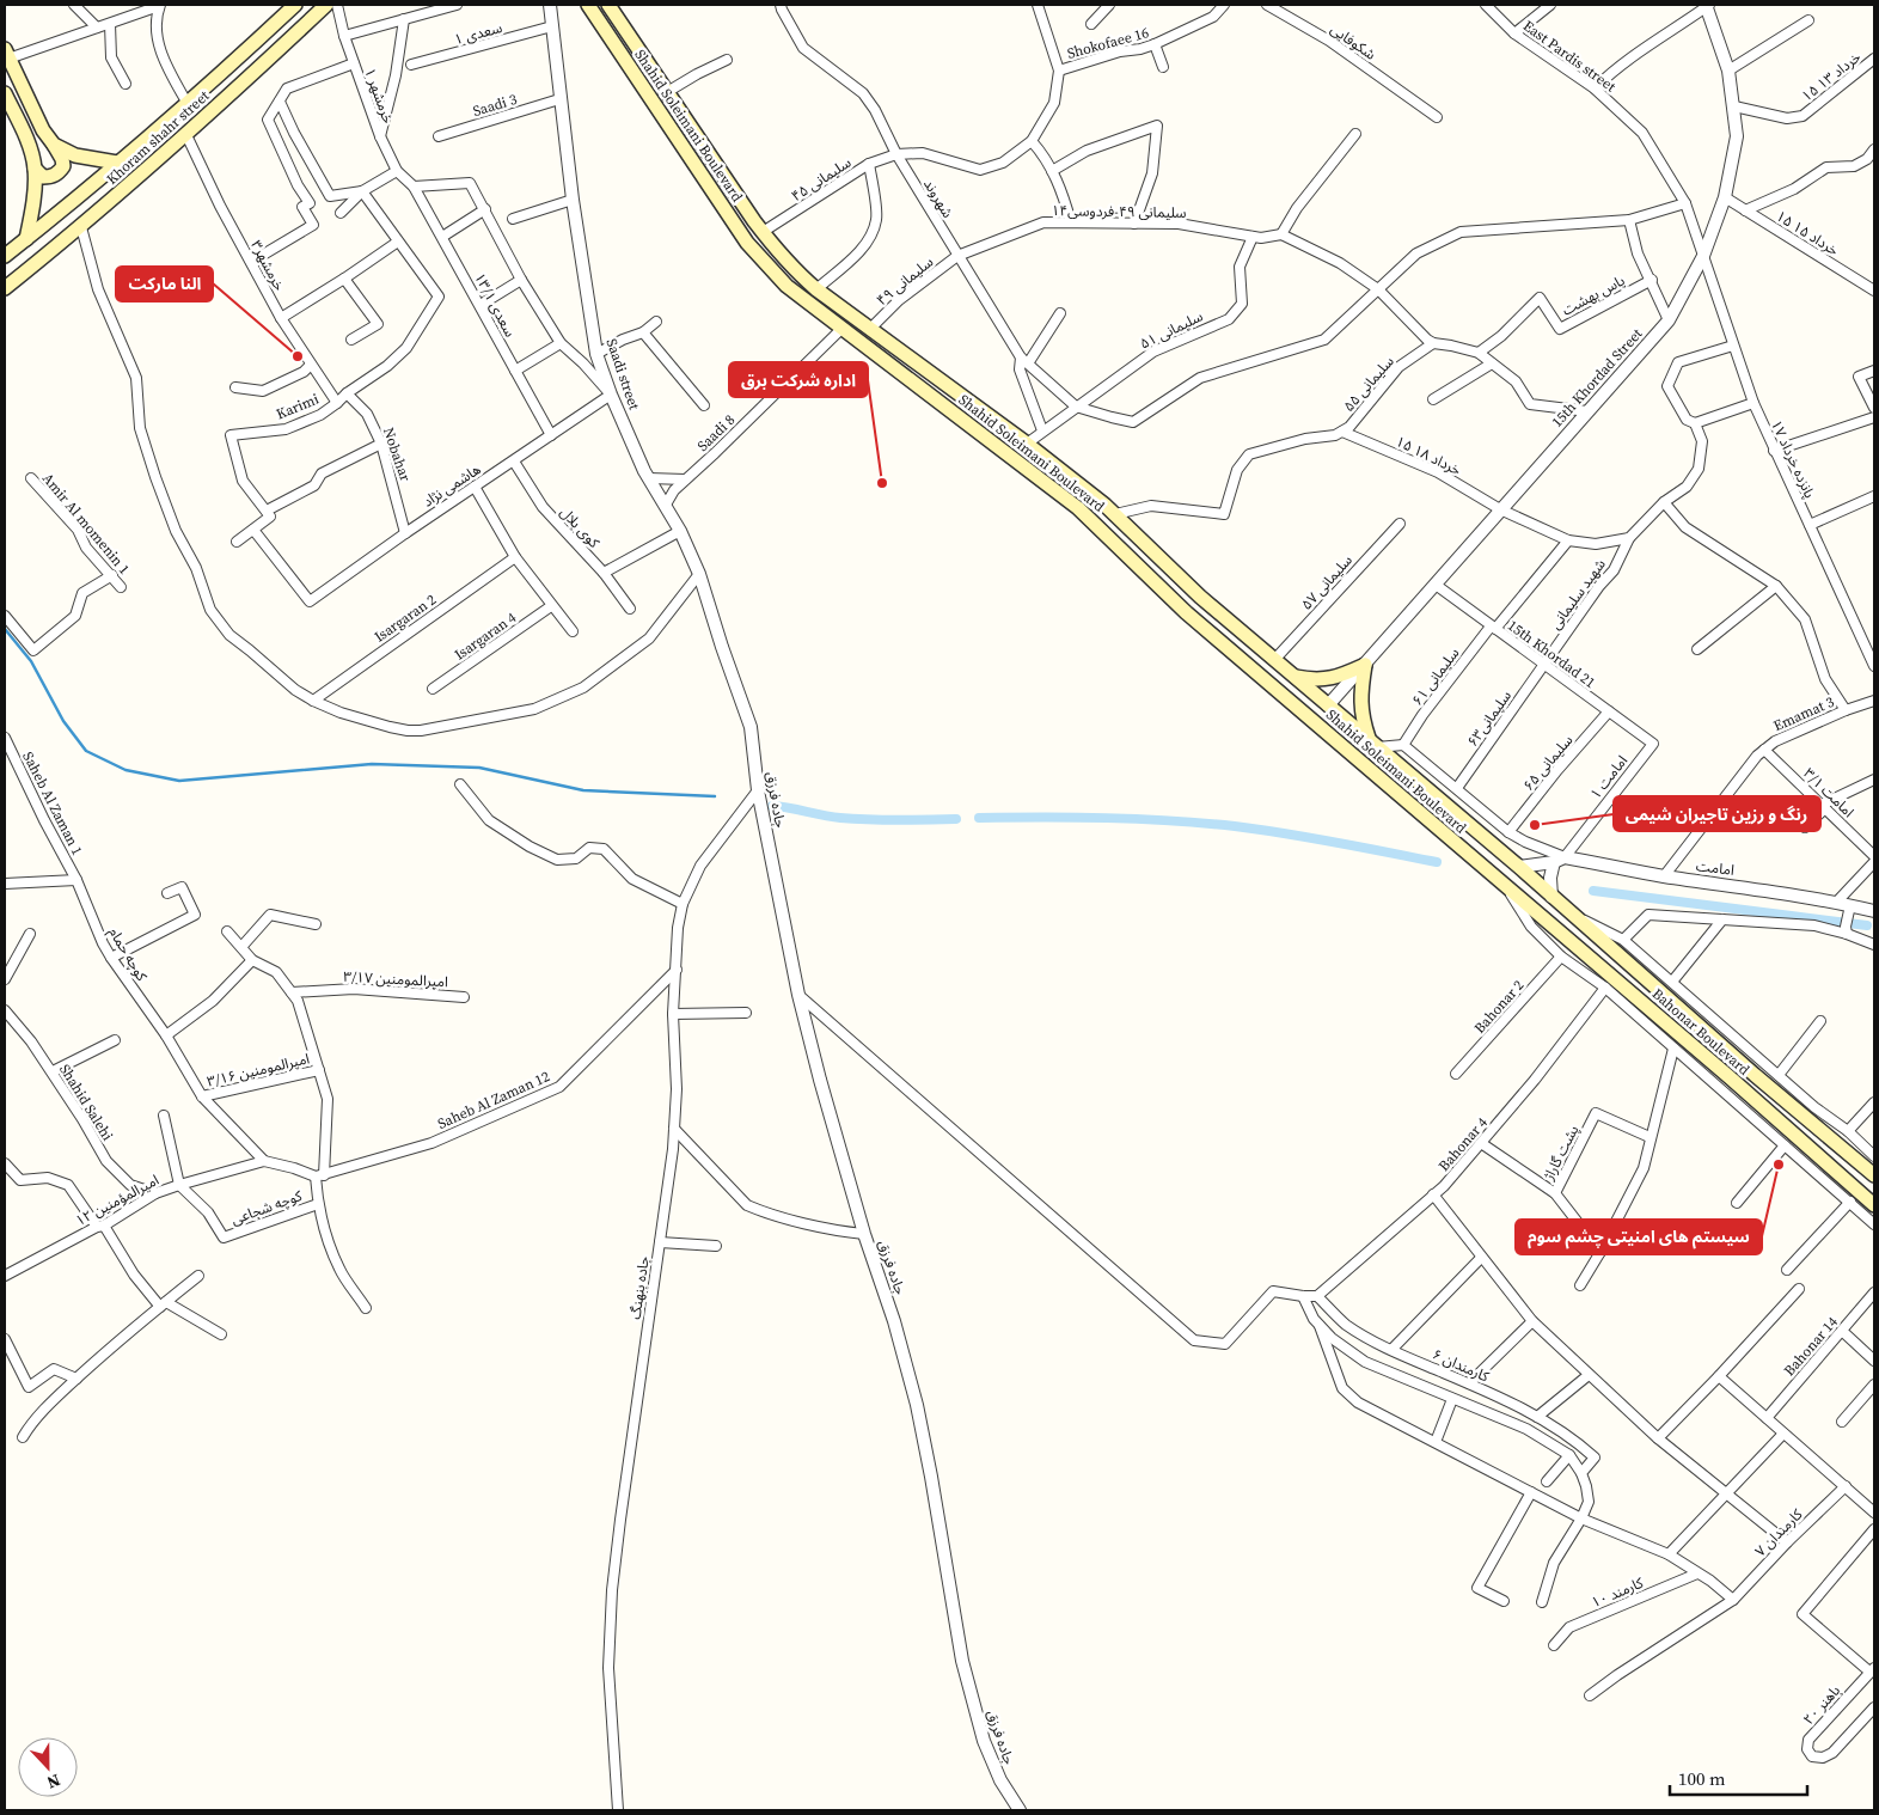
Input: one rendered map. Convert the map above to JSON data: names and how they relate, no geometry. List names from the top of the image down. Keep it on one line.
{"streets":{"main road":["Shahid Soleimani Boulevard","Khoram shahr street","Bahonar Boulevard"],"street":["سعدی ۱","شکوفایی","Shokofaee 16","East Pardis street","۱۵ خرداد ۱۳","خرمشهر ۱","Saadi 3","سلیمانی ۴۵","شهروند","سلیمانی ۴۹-فردوسی۱۴","۱۵ خرداد ۱۵","خرمشهر۳","سلیمانی ۴۹","یاس بهشت","سعدی ۱۳/۱","سلیمانی ۵۱","Saadi street","15th Khordad Street","سلیمانی ۵۵","Karimi","Saadi 8","Nobahar","۱۵ خرداد ۱۸","پانزده خرداد ۱۷","هاشمی نژاد","Amir Al momenin 1","کوی بلال","سلیمانی ۵۷","شهید سلیمانی","Isargaran 2","Isargaran 4","15th Khordad 21","سلیمانی ۶۱","Emamat 3","سلیمانی۶۳","سلیمانی ۶۵","امامت ۱","امامت ۳/۱","جاده فرزق","Saheb Al Zaman 1","امامت","کوچه حمام","امیرالمومنین ۳/۱۷","Bahonar 2","امیرالمومنین ۳/۱۶","Saheb Al Zaman 12","Shahid Salehi","Bahonar 4","پشت گاراژ","امیرالمؤمنین ۱۲","کوچه شجاعی","جاده بنهنگ","Bahonar 14","کارمندان ۶","کارمندان ۷","کارمند ۱۰","باهنر ۲۰"]},"crossings":[["سعدی ۱","Saadi street"],["East Pardis street","15th Khordad Street"],["East Pardis street","پانزده خرداد ۱۷"],["۱۵ خرداد ۱۳","15th Khordad Street"],["خرمشهر ۱","سعدی ۱۳/۱"],["Saadi 3","Saadi street"],["Shahid Soleimani Boulevard","سلیمانی ۴۵"],["Shahid Soleimani Boulevard","سلیمانی ۴۹"],["Shahid Soleimani Boulevard","سلیمانی ۵۱"],["Shahid Soleimani Boulevard","15th Khordad Street"],["Shahid Soleimani Boulevard","سلیمانی ۵۵"],["Shahid Soleimani Boulevard","Saadi 8"],["Shahid Soleimani Boulevard","سلیمانی ۵۷"],["Shahid Soleimani Boulevard","امامت"],["Shahid Soleimani Boulevard","Bahonar Boulevard"],["Khoram shahr street","خرمشهر۳"],["سلیمانی ۴۵","شهروند"],["شهروند","سلیمانی ۴۹-فردوسی۱۴"],["شهروند","سلیمانی ۴۹"],["شهروند","سلیمانی ۵۱"],["سلیمانی ۴۹-فردوسی۱۴","سلیمانی ۴۹"],["سلیمانی ۴۹-فردوسی۱۴","سلیمانی ۵۱"],["۱۵ خرداد ۱۵","15th Khordad Street"],["خرمشهر۳","Karimi"],["سعدی ۱۳/۱","هاشمی نژاد"],["Saadi street","Saadi 8"],["Saadi street","هاشمی نژاد"],["Saadi street","جاده فرزق"],["15th Khordad Street","۱۵ خرداد ۱۸"],["15th Khordad Street","پانزده خرداد ۱۷"],["15th Khordad Street","15th Khordad 21"],["سلیمانی ۵۵","۱۵ خرداد ۱۸"],["Karimi","Nobahar"],["Nobahar","هاشمی نژاد"],["۱۵ خرداد ۱۸","شهید سلیمانی"],["۱۵ خرداد ۱۸","سلیمانی ۶۱"],["هاشمی نژاد","کوی بلال"],["شهید سلیمانی","15th Khordad 21"],["شهید سلیمانی","سلیمانی۶۳"],["15th Khordad 21","سلیمانی ۶۱"],["15th Khordad 21","سلیمانی۶۳"],["15th Khordad 21","سلیمانی ۶۵"],["15th Khordad 21","امامت ۱"],["Emamat 3","امامت ۳/۱"],["Emamat 3","امامت"],["امامت ۱","امامت"],["جاده فرزق","جاده بنهنگ"],["Saheb Al Zaman 1","کوچه حمام"],["امامت","Bahonar Boulevard"],["کوچه حمام","امیرالمومنین ۳/۱۶"],["کوچه حمام","امیرالمؤمنین ۱۲"],["Saheb Al Zaman 12","امیرالمؤمنین ۱۲"],["Saheb Al Zaman 12","جاده بنهنگ"],["Shahid Salehi","امیرالمؤمنین ۱۲"],["Bahonar 4","کارمندان ۶"],["امیرالمؤمنین ۱۲","کوچه شجاعی"]],"places":["النا مارکت","اداره شرکت برق","رنگ و رزین تاجیران شیمی","سیستم های امنیتی چشم سوم"],"scale_bar":"100 m","north":"bottom"}
